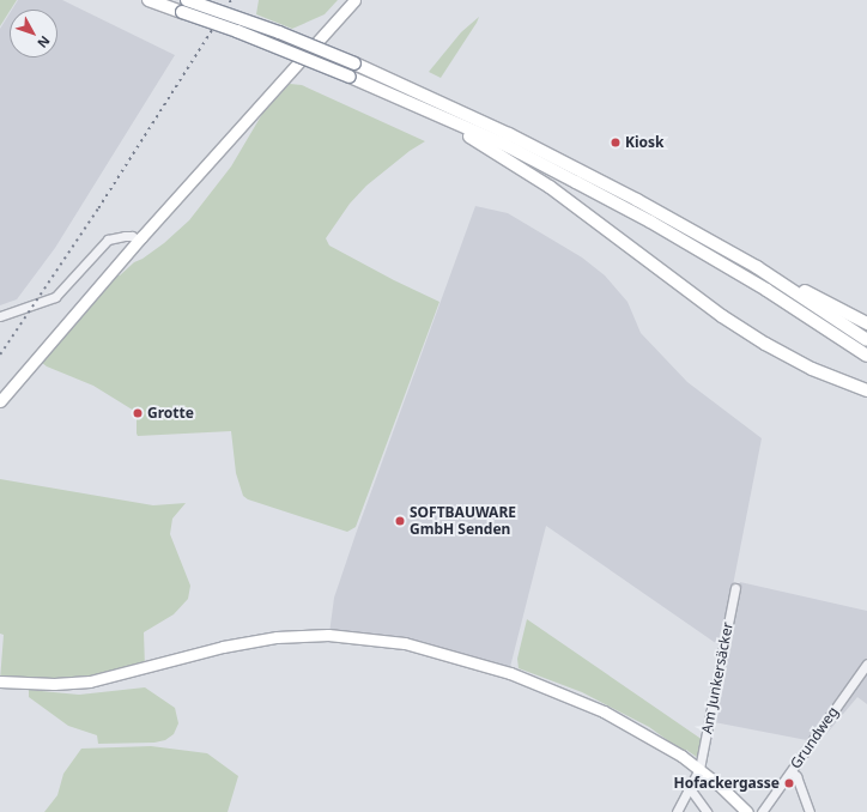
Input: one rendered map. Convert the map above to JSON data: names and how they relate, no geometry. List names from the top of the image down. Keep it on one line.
{"streets":{"street":["Am Junkersäcker","Grundweg"]},"places":["Kiosk","Grotte","SOFTBAUWARE GmbH Senden","Hofackergasse"],"north":"bottom right"}
